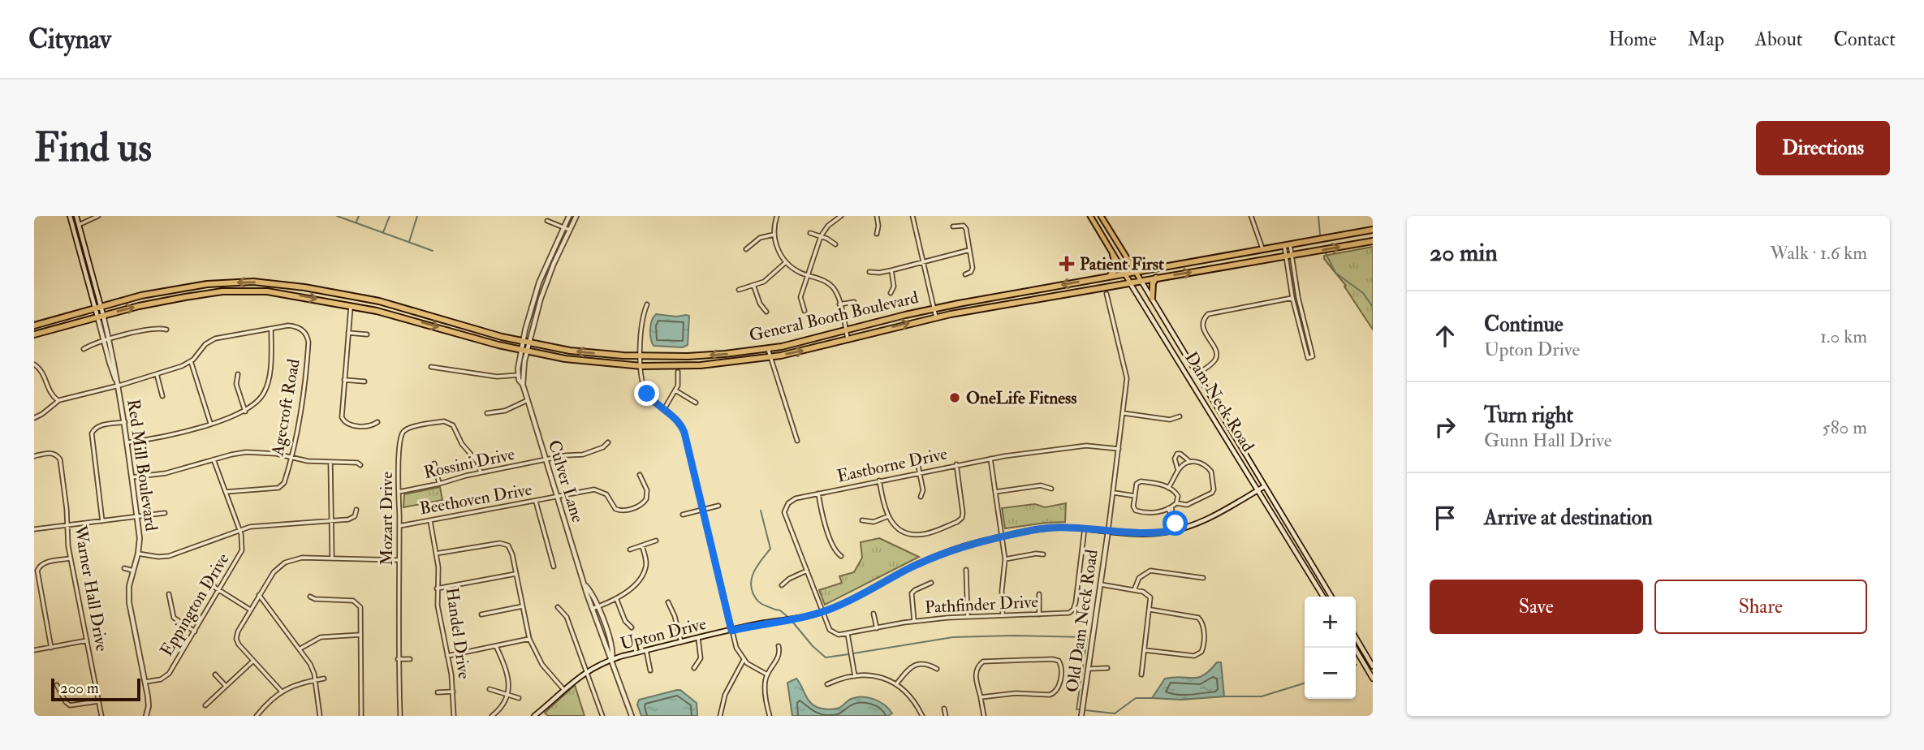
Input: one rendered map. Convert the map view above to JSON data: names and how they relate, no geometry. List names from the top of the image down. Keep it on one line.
{"streets":{"highway":["General Booth Boulevard"],"main road":["Dam Neck Road","Red Mill Boulevard","Culver Lane","Old Dam Neck Road","Upton Drive"],"street":["Agecroft Road","Rossini Drive","Eastborne Drive","Beethoven Drive","Mozart Drive","Warner Hall Drive","Eppington Drive","Pathfinder Drive","Handel Drive"]},"crossings":[["General Booth Boulevard","Dam Neck Road"],["General Booth Boulevard","Red Mill Boulevard"],["General Booth Boulevard","Culver Lane"],["Dam Neck Road","Upton Drive"],["Agecroft Road","Red Mill Boulevard"],["Agecroft Road","Eppington Drive"],["Rossini Drive","Culver Lane"],["Rossini Drive","Mozart Drive"],["Red Mill Boulevard","Eppington Drive"],["Eastborne Drive","Old Dam Neck Road"],["Eastborne Drive","Upton Drive"],["Culver Lane","Beethoven Drive"],["Culver Lane","Upton Drive"],["Beethoven Drive","Mozart Drive"],["Beethoven Drive","Handel Drive"],["Pathfinder Drive","Upton Drive"],["Old Dam Neck Road","Upton Drive"]],"places":{"health":["Patient First"],"other":["OneLife Fitness"]},"scale_bar":"200 m","page":{"header":"Citynav","nav":["Home","Map","About","Contact"],"buttons":["Directions",["Save","Share"]],"title":"Find us","heading":["20 min","Walk · 1.6 km"],"list":[["Continue","Upton Drive","1.0 km"],["Turn right","Gunn Hall Drive","580 m"],"Arrive at destination"],"map_buttons":["+","−"],"scale":"200 m"}}
